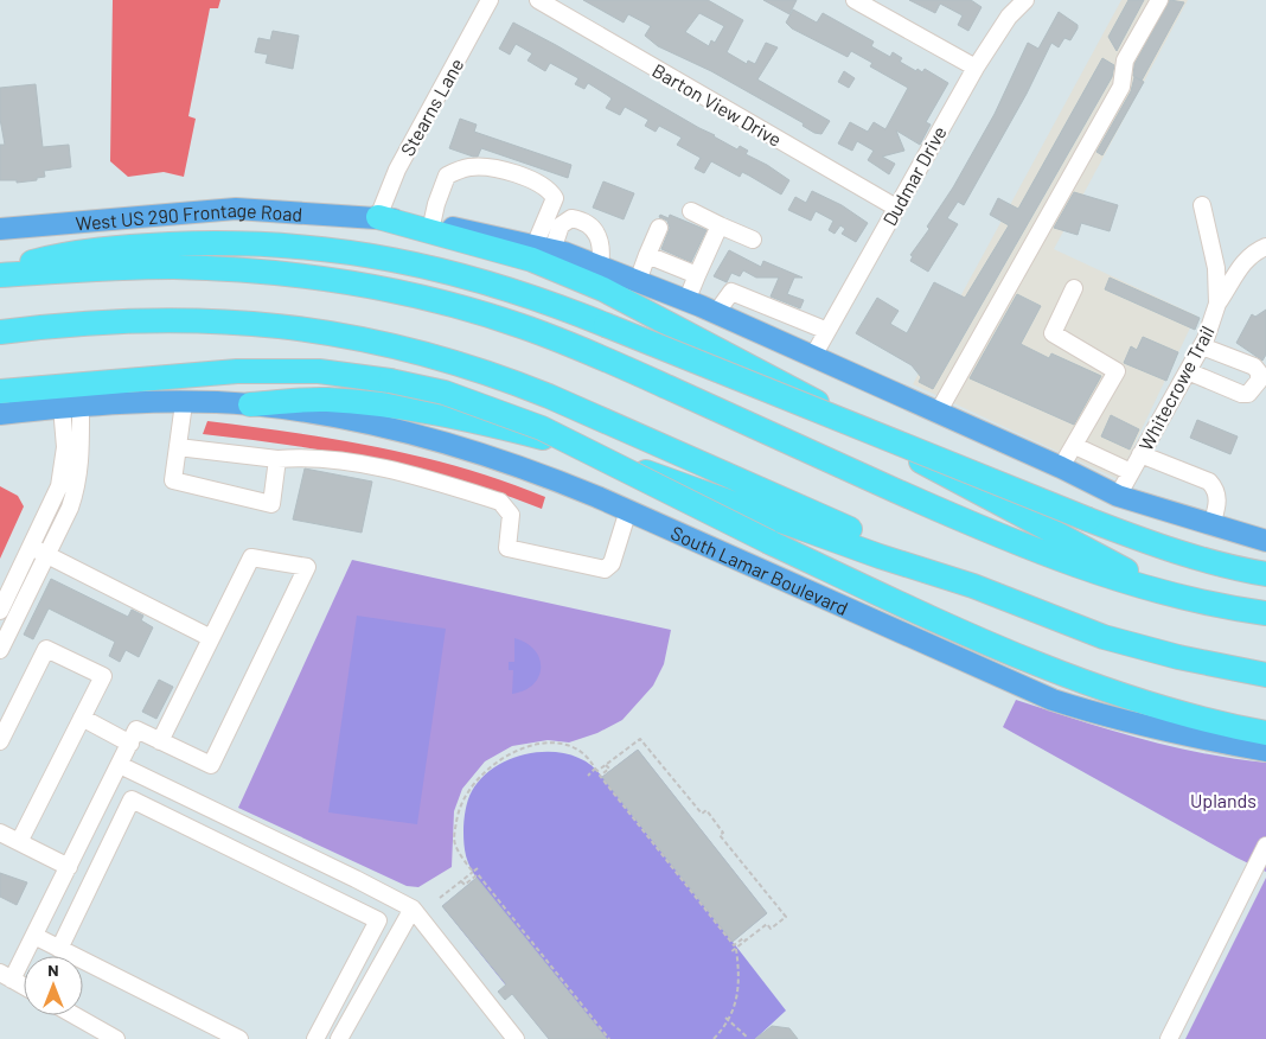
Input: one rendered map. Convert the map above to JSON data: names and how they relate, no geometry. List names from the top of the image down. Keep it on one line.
{"streets":{"main road":["West US 290 Frontage Road","South Lamar Boulevard"],"street":["Barton View Drive","Stearns Lane","Dudmar Drive","Whitecrowe Trail"]},"crossings":[["Barton View Drive","Dudmar Drive"],["Stearns Lane","West US 290 Frontage Road"]],"parks":["Uplands"],"north":"top"}
